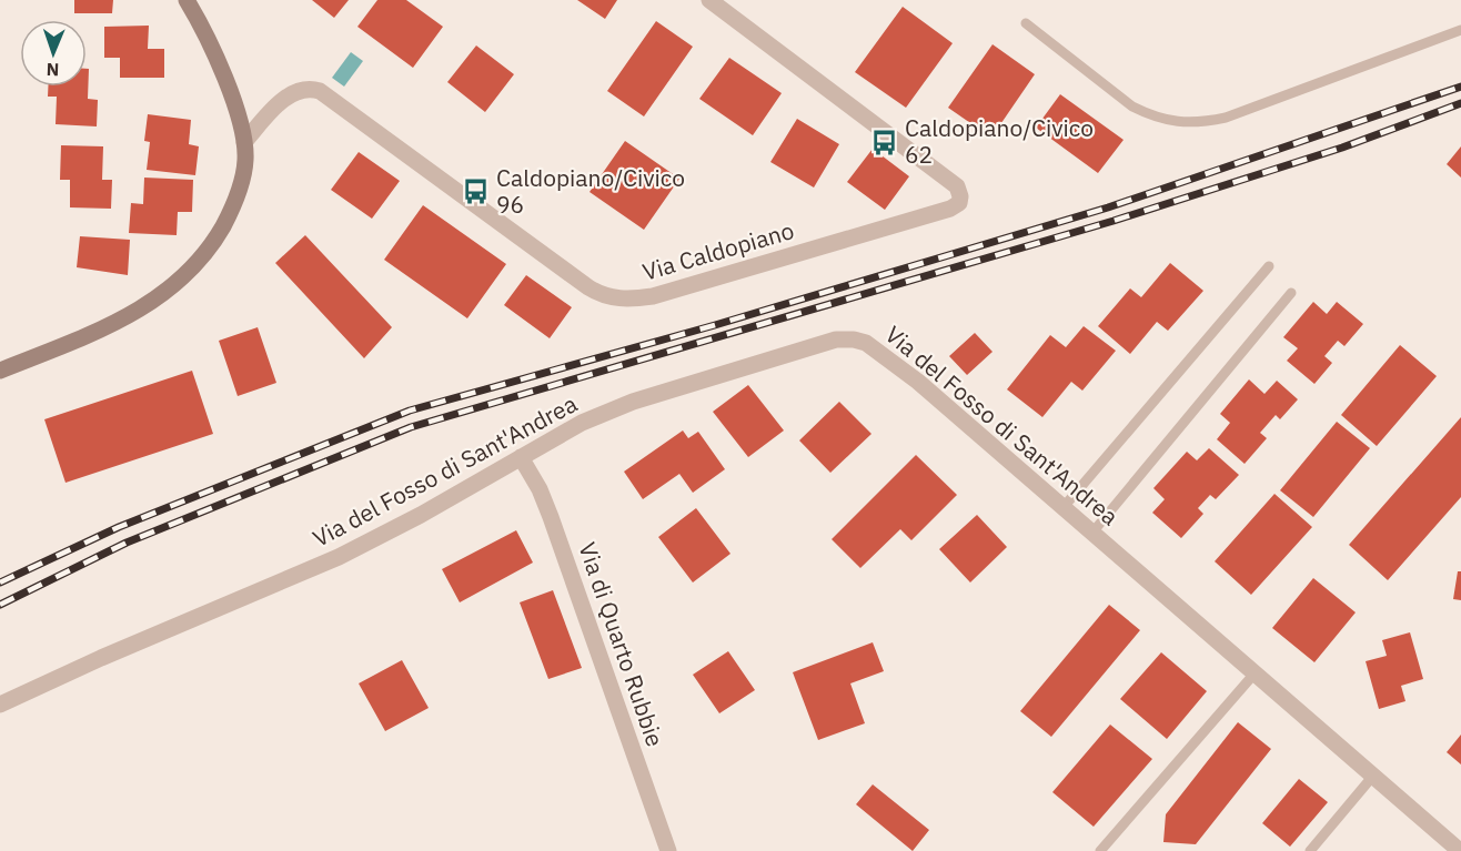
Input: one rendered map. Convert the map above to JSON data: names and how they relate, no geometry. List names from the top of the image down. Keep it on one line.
{"streets":{"street":["Via Caldopiano","Via del Fosso di Sant'Andrea","Via di Quarto Rubbie"]},"crossings":[["Via del Fosso di Sant'Andrea","Via di Quarto Rubbie"]],"places":{"bus stop":["Caldopiano/Civico 62","Caldopiano/Civico 96"]},"north":"bottom"}
